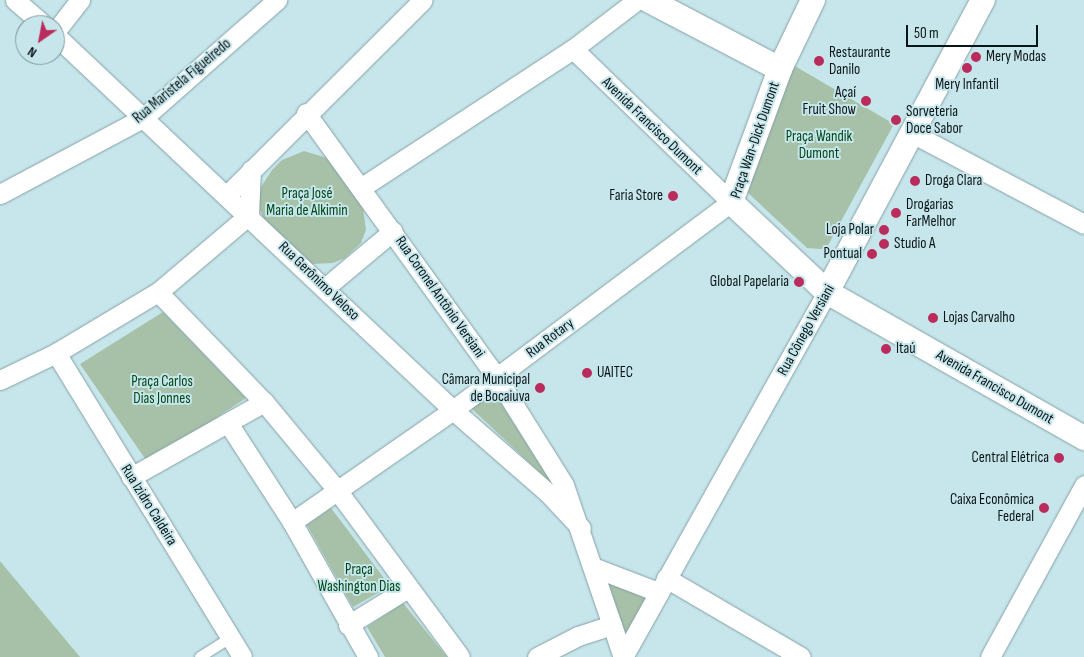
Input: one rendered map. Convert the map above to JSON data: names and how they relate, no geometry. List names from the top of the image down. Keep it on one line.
{"streets":{"street":["Rua Maristela Figueiredo","Avenida Francisco Dumont","Praça Wan-Dick Dumont","Rua Gerônimo Veloso","Rua Coronel Antônio Versiani","Rua Cônego Versiani","Rua Rotary","Rua Izidro Caldeira"]},"crossings":[["Rua Maristela Figueiredo","Rua Gerônimo Veloso"],["Avenida Francisco Dumont","Praça Wan-Dick Dumont"],["Avenida Francisco Dumont","Rua Cônego Versiani"],["Avenida Francisco Dumont","Rua Rotary"],["Praça Wan-Dick Dumont","Rua Cônego Versiani"],["Praça Wan-Dick Dumont","Rua Rotary"],["Rua Gerônimo Veloso","Rua Coronel Antônio Versiani"],["Rua Gerônimo Veloso","Rua Rotary"],["Rua Coronel Antônio Versiani","Rua Rotary"]],"parks":["Praça Wandik Dumont","Praça José Maria de Alkimin","Praça Carlos Dias Jonnes","Praça Washington Dias"],"places":["Mery Modas","Restaurante Danilo","Mery Infantil","Açaí Fruit Show","Sorveteria Doce Sabor","Droga Clara","Faria Store","Drogarias FarMelhor","Loja Polar","Studio A","Pontual","Global Papelaria","Lojas Carvalho","Itaú","UAITEC","Câmara Municipal de Bocaiuva","Central Elétrica","Caixa Econômica Federal"],"scale_bar":"50 m","north":"bottom left"}
